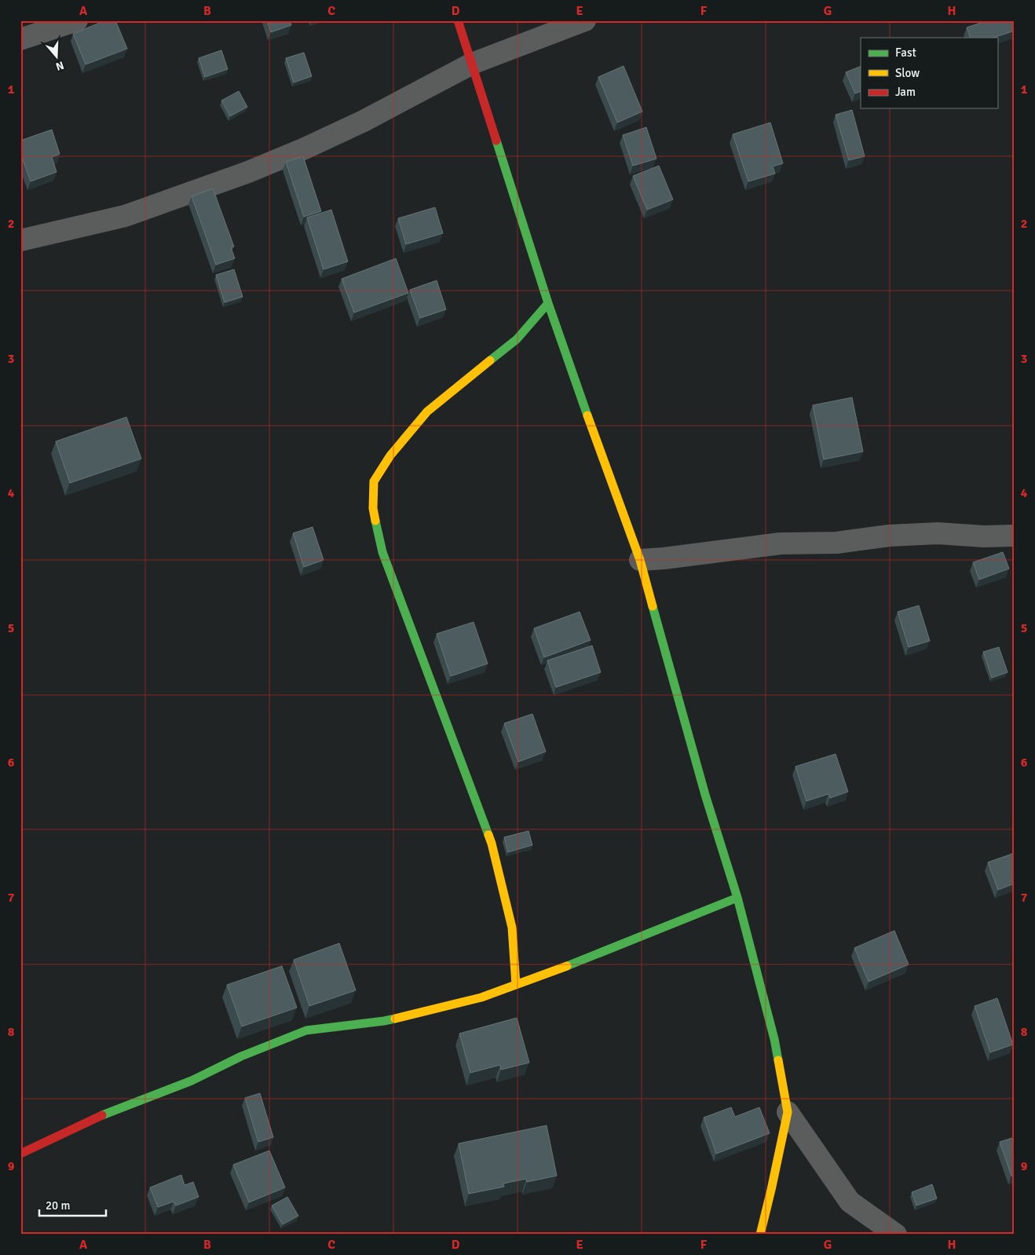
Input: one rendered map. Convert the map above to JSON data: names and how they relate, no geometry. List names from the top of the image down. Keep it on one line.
{"legend":["Fast","Slow","Jam"],"scale_bar":"20 m","north":"bottom","grid":{"columns":["A","B","C","D","E","F","G","H"],"rows":["1","2","3","4","5","6","7","8","9"]}}
